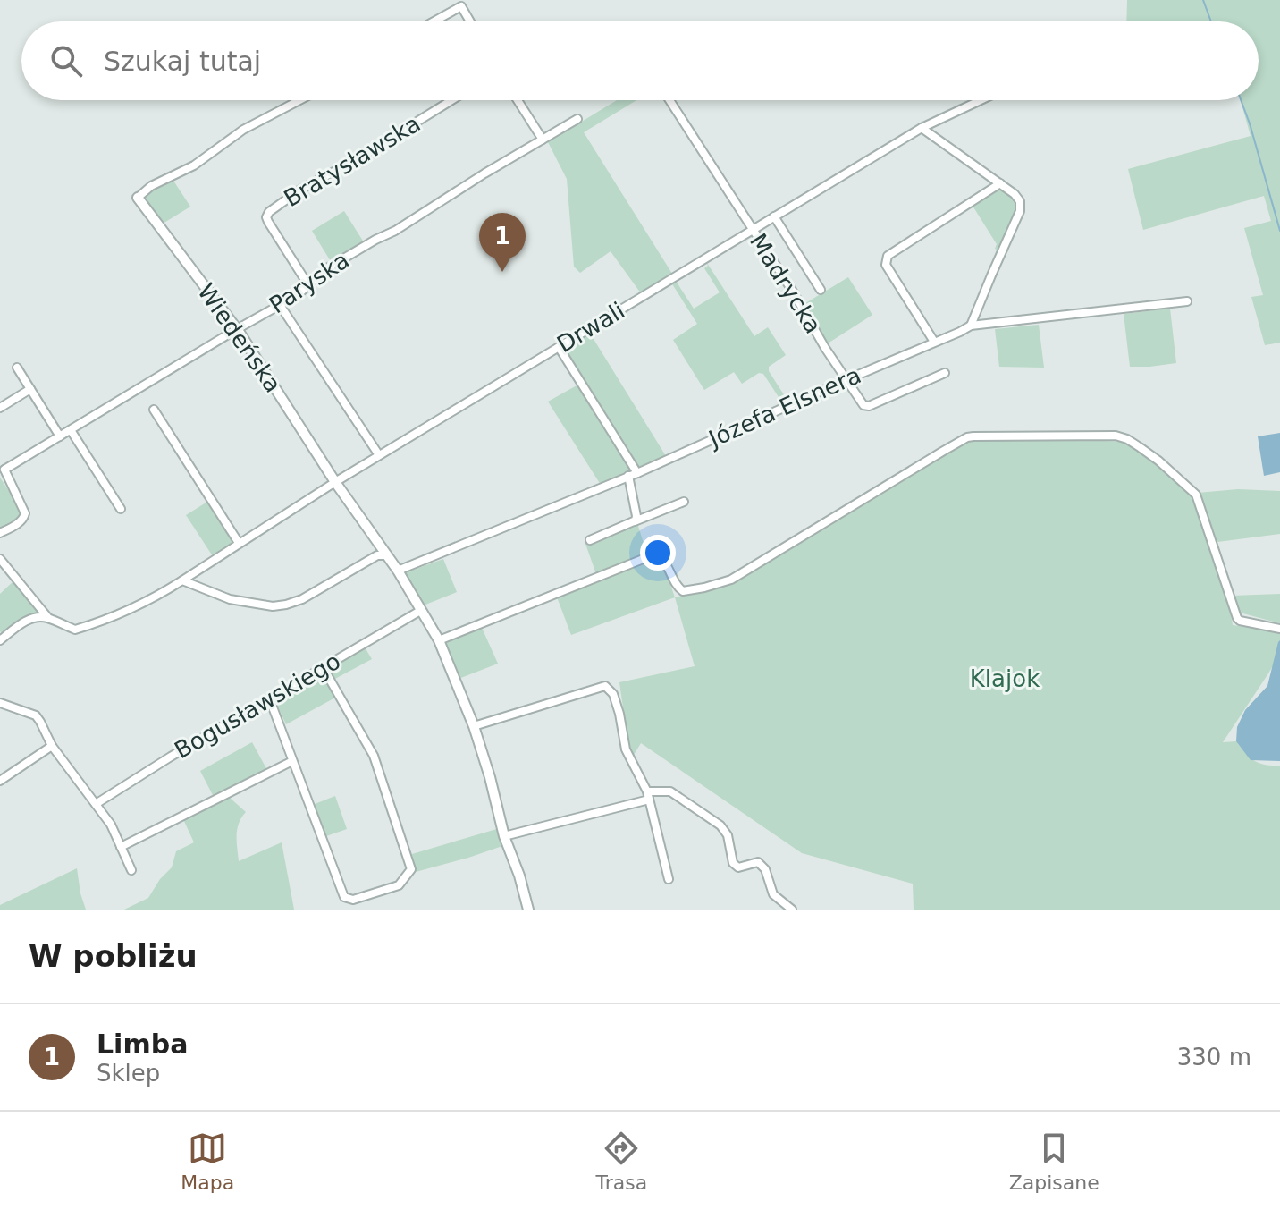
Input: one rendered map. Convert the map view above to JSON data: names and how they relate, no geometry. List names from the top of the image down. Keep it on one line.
{"streets":{"street":["Bratysławska","Paryska","Madrycka","Drwali","Wiedeńska","Józefa Elsnera","Bogusławskiego"]},"crossings":[["Bratysławska","Paryska"],["Paryska","Wiedeńska"],["Madrycka","Drwali"],["Madrycka","Józefa Elsnera"],["Drwali","Wiedeńska"],["Wiedeńska","Józefa Elsnera"],["Wiedeńska","Bogusławskiego"]],"parks":["Klajok"],"page":{"search":"Szukaj tutaj","pins":"1","heading":"W pobliżu","list":[{"mark":"1","name":"Limba","note":"Sklep","value":"330 m"}],"nav":["Mapa","Trasa","Zapisane"]}}
